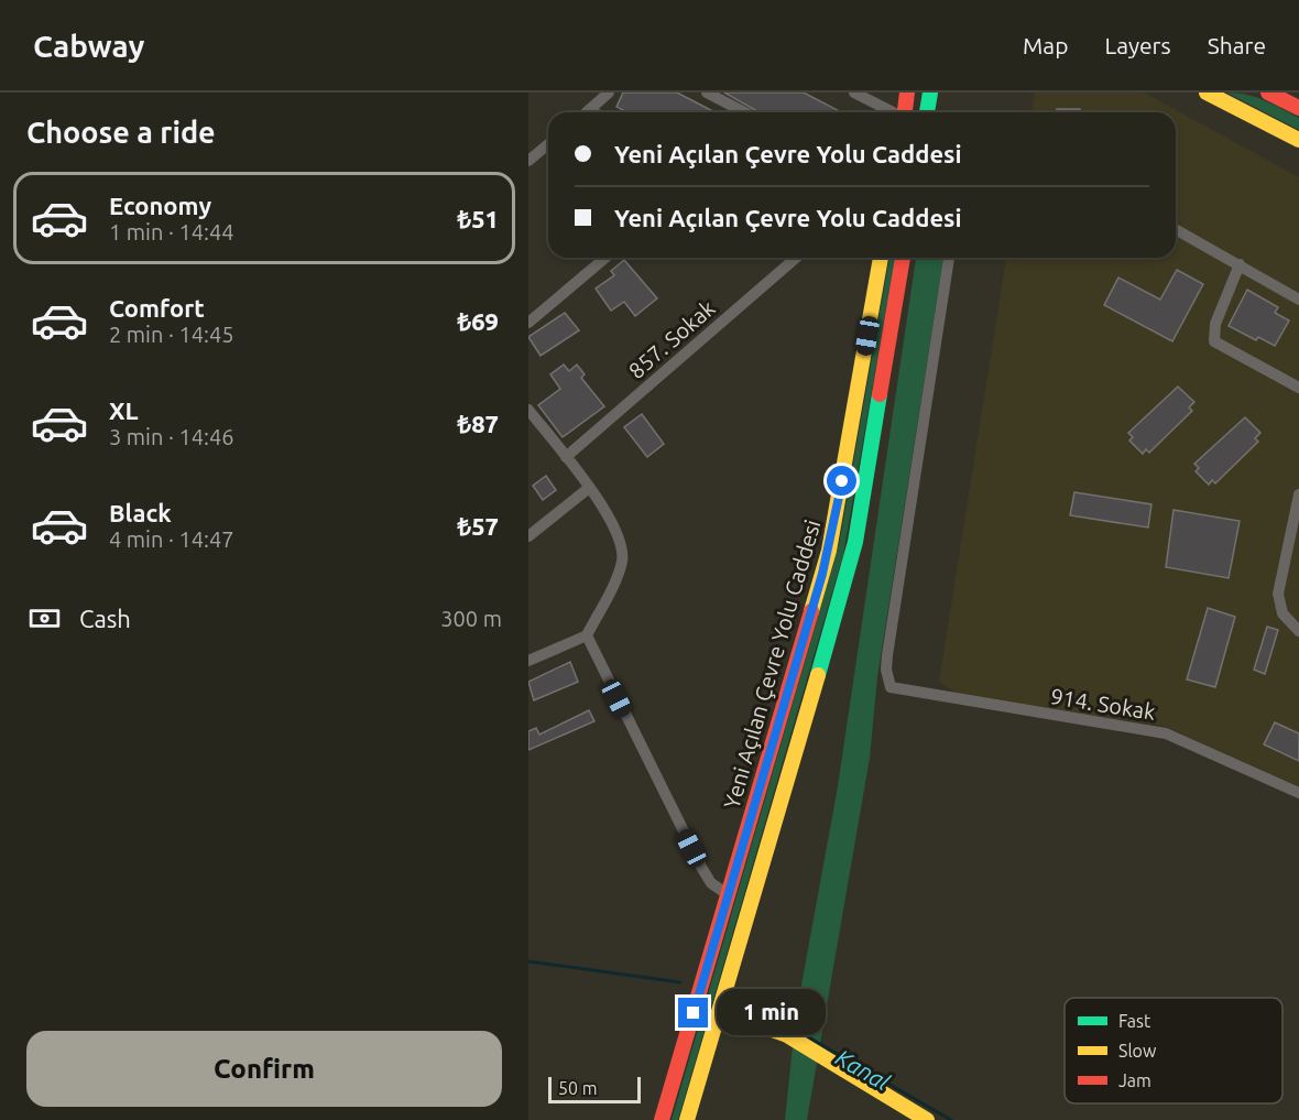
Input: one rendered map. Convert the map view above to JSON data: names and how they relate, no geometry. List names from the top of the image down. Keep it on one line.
{"streets":{"main road":["Yeni Açılan Çevre Yolu Caddesi"],"street":["857. Sokak","914. Sokak"]},"water":["Kanal"],"legend":["Fast","Slow","Jam"],"scale_bar":"50 m","page":{"header":"Cabway","nav":["Map","Layers","Share"],"heading":"Choose a ride","banner":["Yeni Açılan Çevre Yolu Caddesi","Yeni Açılan Çevre Yolu Caddesi"],"list":[{"name":"Economy","note":"1 min · 14:44","value":"₺51"},{"name":"Comfort","note":"2 min · 14:45","value":"₺69"},{"name":"XL","note":"3 min · 14:46","value":"₺87"},{"name":"Black","note":"4 min · 14:47","value":"₺57"}],"pay":["Cash","300 m"],"bubble":"1 min","buttons":"Confirm","scale":"50 m"}}
